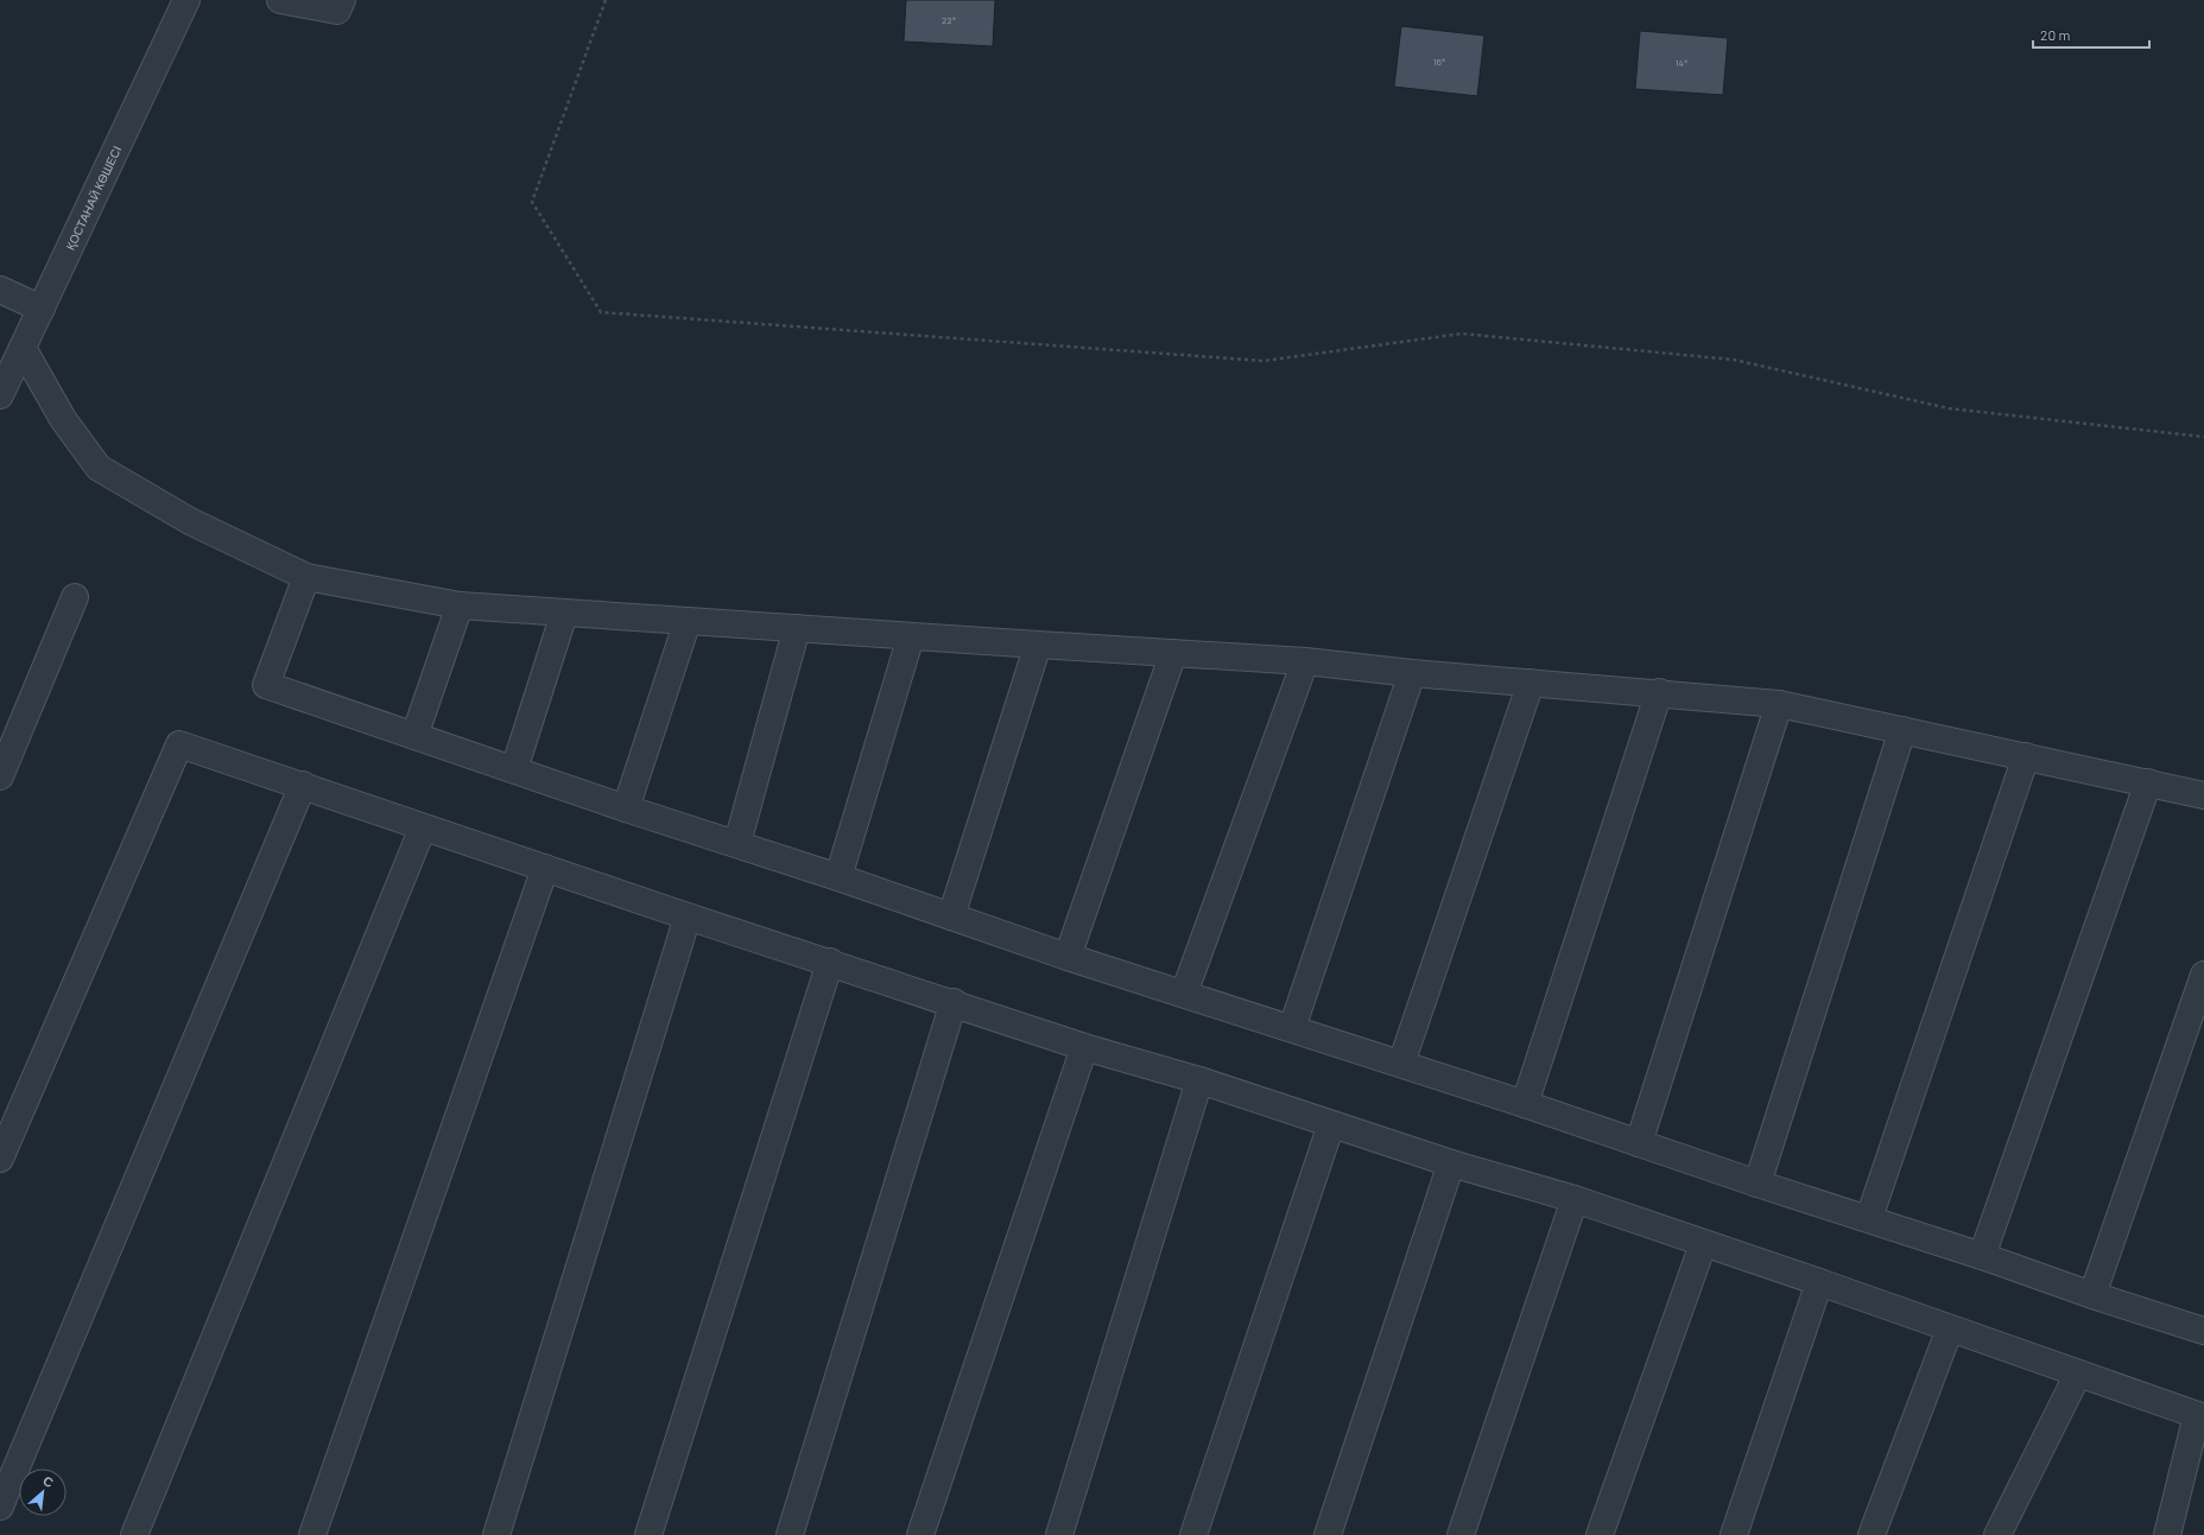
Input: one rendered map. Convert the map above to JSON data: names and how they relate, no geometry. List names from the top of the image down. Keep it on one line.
{"streets":{"street":["ҚОСТАНАЙ КӨШЕСІ"]},"house_numbers":["22*","16*","14*"],"scale_bar":"20 m","north":"top right"}
